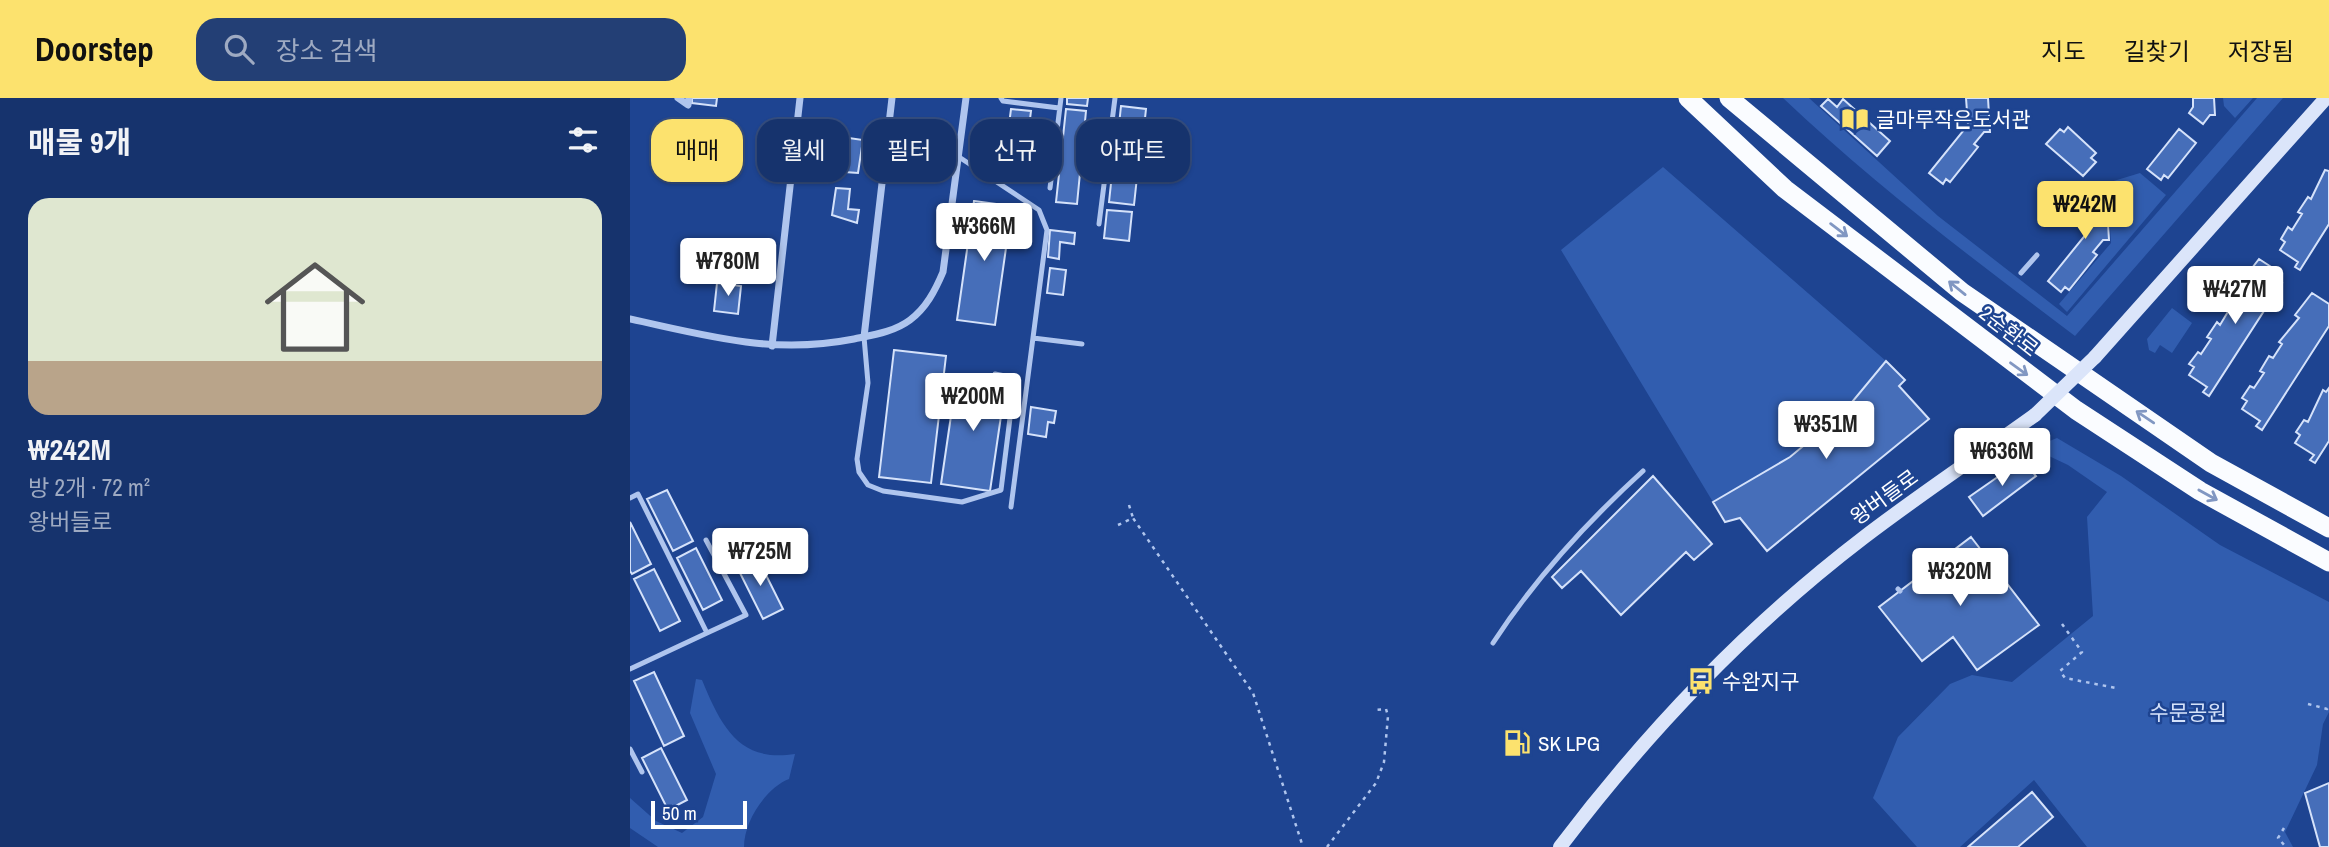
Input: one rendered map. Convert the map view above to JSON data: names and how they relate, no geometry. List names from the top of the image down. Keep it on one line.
{"streets":{"highway":["2순환로"],"main road":["왕버들로"]},"parks":["수문공원"],"places":{"library":["글마루작은도서관"],"bus stop":["수완지구"],"fuel station":["SK LPG"]},"scale_bar":"50 m","page":{"header":"Doorstep","search":"장소 검색","nav":["지도","길찾기","저장됨"],"heading":"매물 9개","chip":["매매","월세","필터","신규","아파트"],"price":["₩242M","₩366M","₩780M","₩427M","₩200M","₩351M","₩636M","₩725M","₩320M"],"list":[{"name":"₩242M","note":"방 2개 · 72 m² · 왕버들로"}],"scale":"50 m"}}
